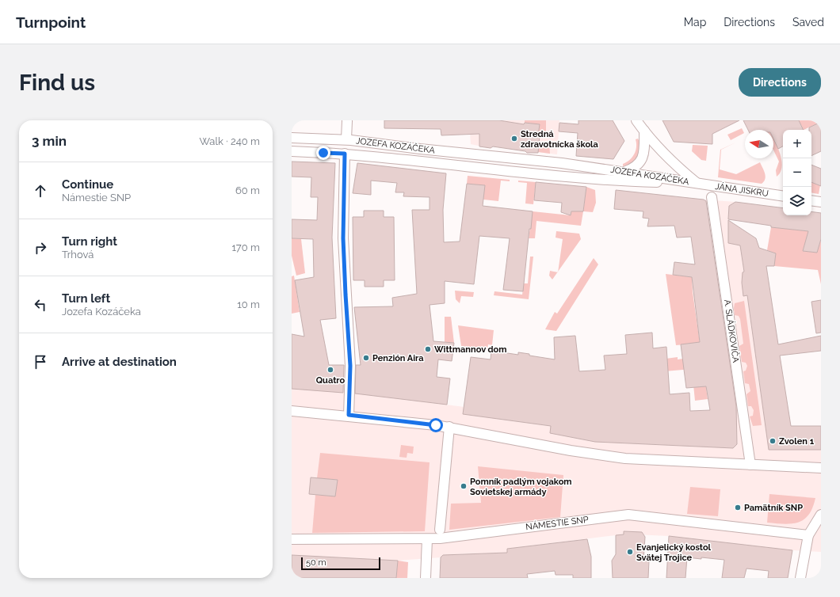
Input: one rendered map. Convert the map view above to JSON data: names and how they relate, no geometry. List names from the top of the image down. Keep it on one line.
{"streets":{"street":["JOZEFA KOZÁČEKA","JÁNA JISKRU","A. SLÁDKOVIČA","NÁMESTIE SNP"]},"crossings":[["JOZEFA KOZÁČEKA","JÁNA JISKRU"]],"places":["Stredná zdravotnícka škola","Wittmannov dom","Penzión Aira","Quatro","Zvolen 1","Pomník padlým vojakom Sovietskej armády","Pamätník SNP","Evanjelický kostol Svätej Trojice"],"scale_bar":"50 m","north":"left","page":{"header":"Turnpoint","nav":["Map","Directions","Saved"],"buttons":"Directions","title":"Find us","heading":["3 min","Walk · 240 m"],"map_buttons":["+","−"],"list":[["Continue","Námestie SNP","60 m"],["Turn right","Trhová","170 m"],["Turn left","Jozefa Kozáčeka","10 m"],"Arrive at destination"],"scale":"50 m"}}
